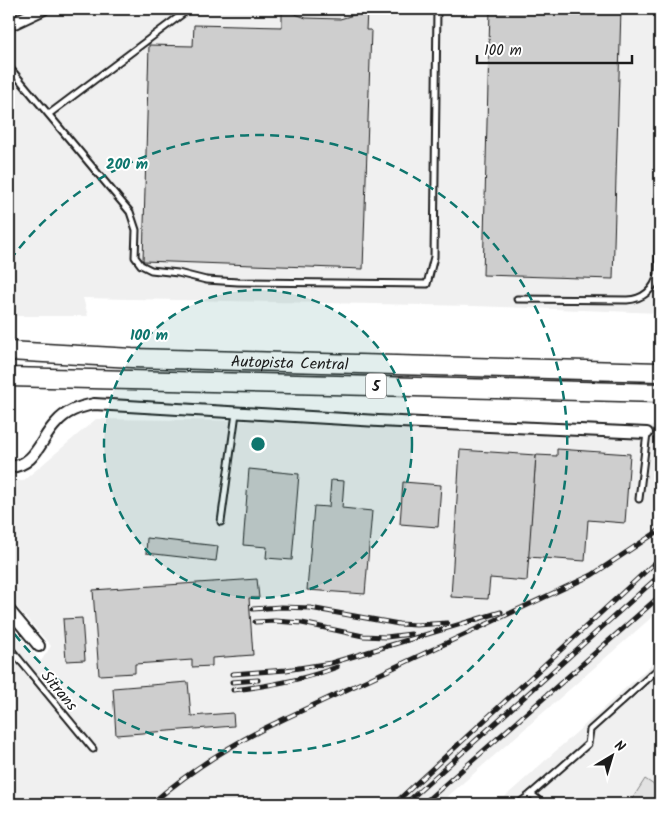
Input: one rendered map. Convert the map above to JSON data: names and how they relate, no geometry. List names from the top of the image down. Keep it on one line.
{"streets":{"highway":["Autopista Central","5"],"lane":["Sitrans"]},"scale_bar":"100 m","north":"top right","rings":["200 m","100 m"]}
